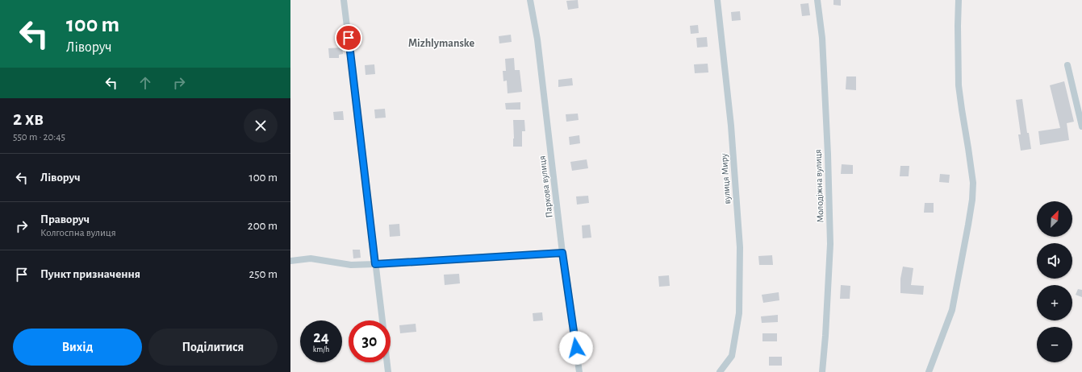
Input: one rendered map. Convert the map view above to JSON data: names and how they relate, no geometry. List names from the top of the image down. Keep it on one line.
{"streets":{"street":["вулиця Миру","Молодіжна вулиця","Паркова вулиця"]},"districts":["Mizhlymanske"],"north":"top right","page":{"turn":["100 m","Ліворуч"],"heading":["2 хв","550 m · 20:45"],"list":[{"name":"Ліворуч","value":"100 m"},{"name":"Праворуч","note":"Колгоспна вулиця","value":"200 m"},{"name":"Пункт призначення","value":"250 m"}],"map_buttons":["+","−"],"speed":"24 km/h","limit":"30","buttons":["Вихід","Поділитися"]}}
